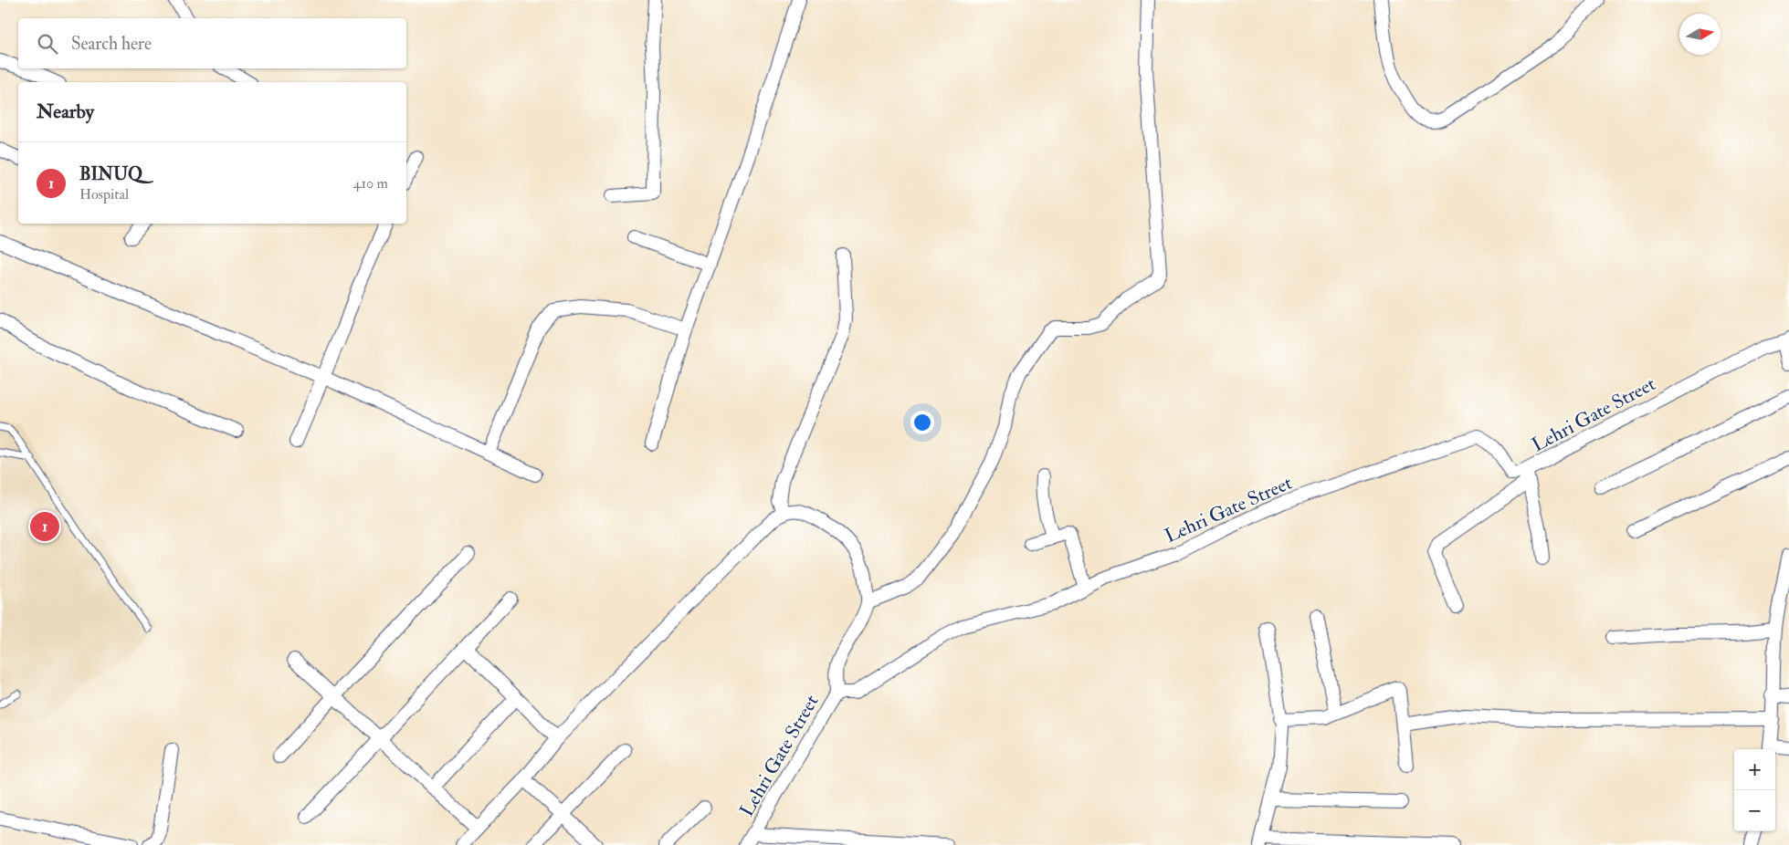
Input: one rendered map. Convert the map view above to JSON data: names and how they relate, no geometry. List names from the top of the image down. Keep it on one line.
{"streets":{"street":["Lehri Gate Street"]},"north":"right","page":{"search":"Search here","heading":"Nearby","list":[{"mark":"1","name":"BINUQ","note":"Hospital","value":"410 m"}],"pins":"1","map_buttons":["+","−"]}}
